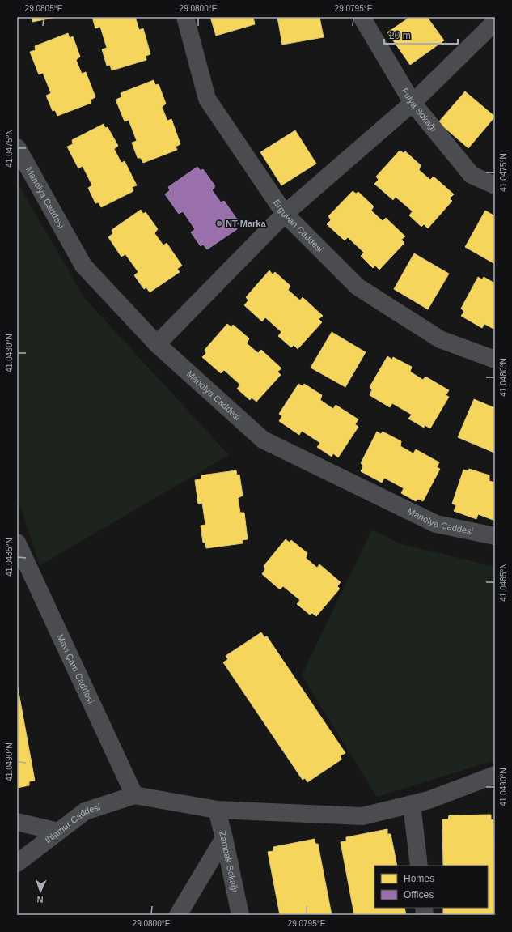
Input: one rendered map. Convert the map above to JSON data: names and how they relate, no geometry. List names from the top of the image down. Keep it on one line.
{"streets":{"street":["Fulya Sokağı","Manolya Caddesi","Erguvan Caddesi","Mavi Çam Caddesi","Ihlamur Caddesi","Zambak Sokağı"]},"crossings":[["Mavi Çam Caddesi","Ihlamur Caddesi"]],"places":["NT Marka"],"legend":["Homes","Offices"],"scale_bar":"20 m","north":"bottom","coordinates":["29.0805°E","29.0800°E","29.0795°E","41.0475°N","41.0480°N","41.0485°N","41.0490°N"]}
